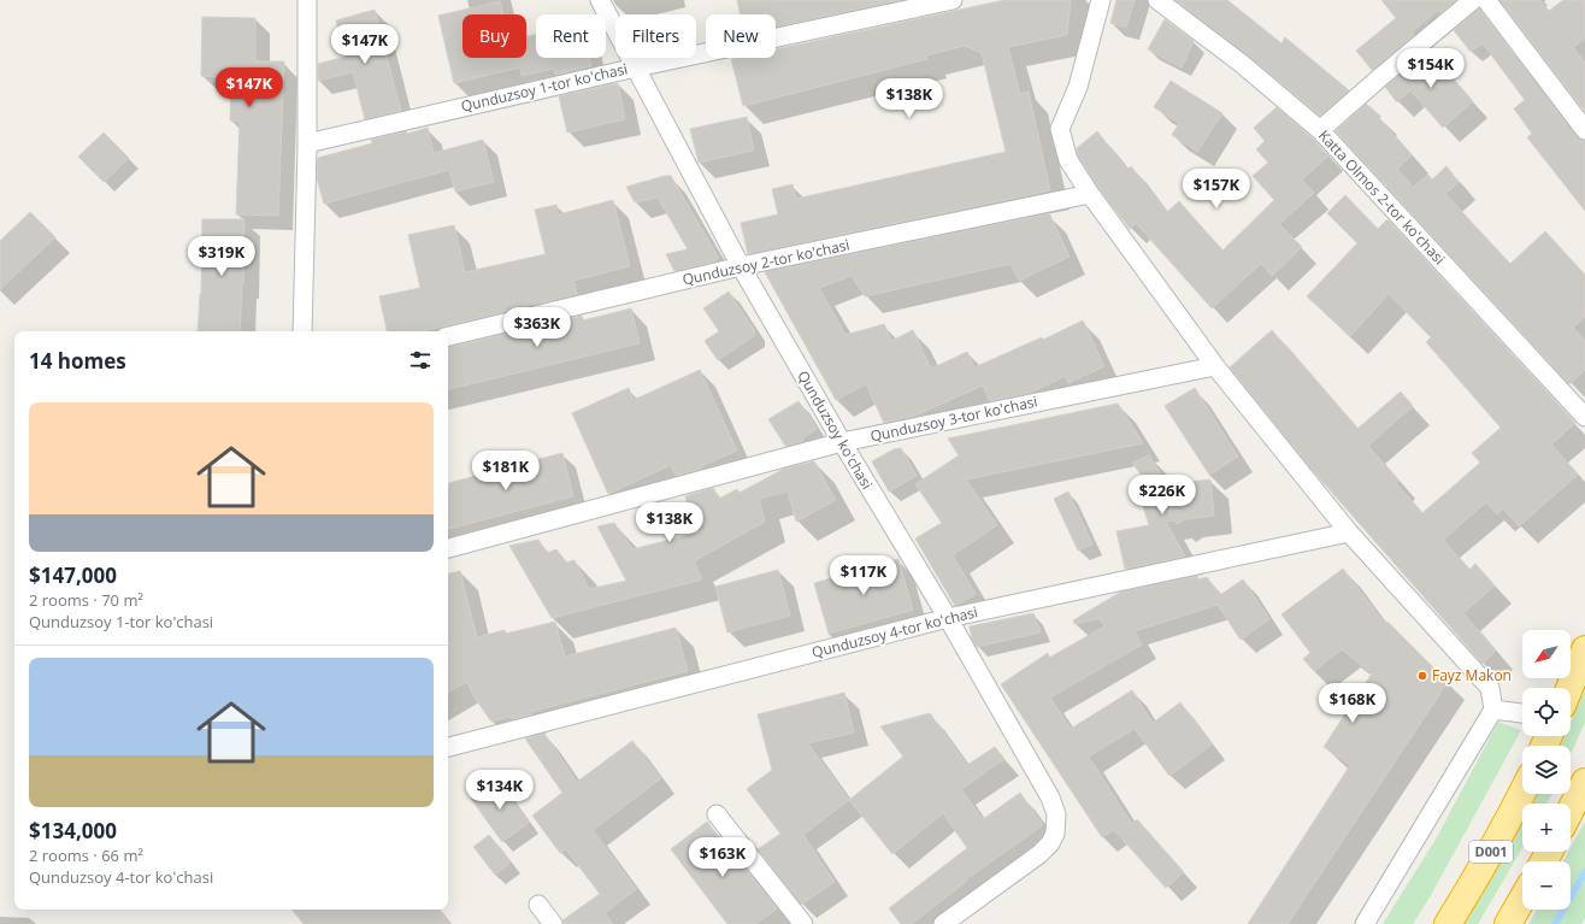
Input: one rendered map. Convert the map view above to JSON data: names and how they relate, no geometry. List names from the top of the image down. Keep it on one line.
{"streets":{"highway":["D001"],"street":["Qunduzsoy 1-tor ko'chasi","Katta Olmos 2-tor koʻchasi","Qunduzsoy 2-tor ko'chasi","Qunduzsoy 3-tor ko'chasi","Qunduzsoy ko'chasi","Qunduzsoy 4-tor koʻchasi"]},"crossings":[["Qunduzsoy 1-tor ko'chasi","Qunduzsoy ko'chasi"],["Qunduzsoy 2-tor ko'chasi","Qunduzsoy ko'chasi"],["Qunduzsoy 3-tor ko'chasi","Qunduzsoy ko'chasi"],["Qunduzsoy ko'chasi","Qunduzsoy 4-tor koʻchasi"]],"places":["Fayz Makon"],"north":"bottom left","page":{"chip":["Buy","Rent","Filters","New"],"price":["$147K","$154K","$147K","$138K","$157K","$319K","$363K","$181K","$226K","$138K","$117K","$168K","$134K","$163K"],"heading":"14 homes","list":[{"name":"$147,000","note":"2 rooms · 70 m² · Qunduzsoy 1-tor ko'chasi"},{"name":"$134,000","note":"2 rooms · 66 m² · Qunduzsoy 4-tor koʻchasi"}],"map_buttons":["+","−"]}}
